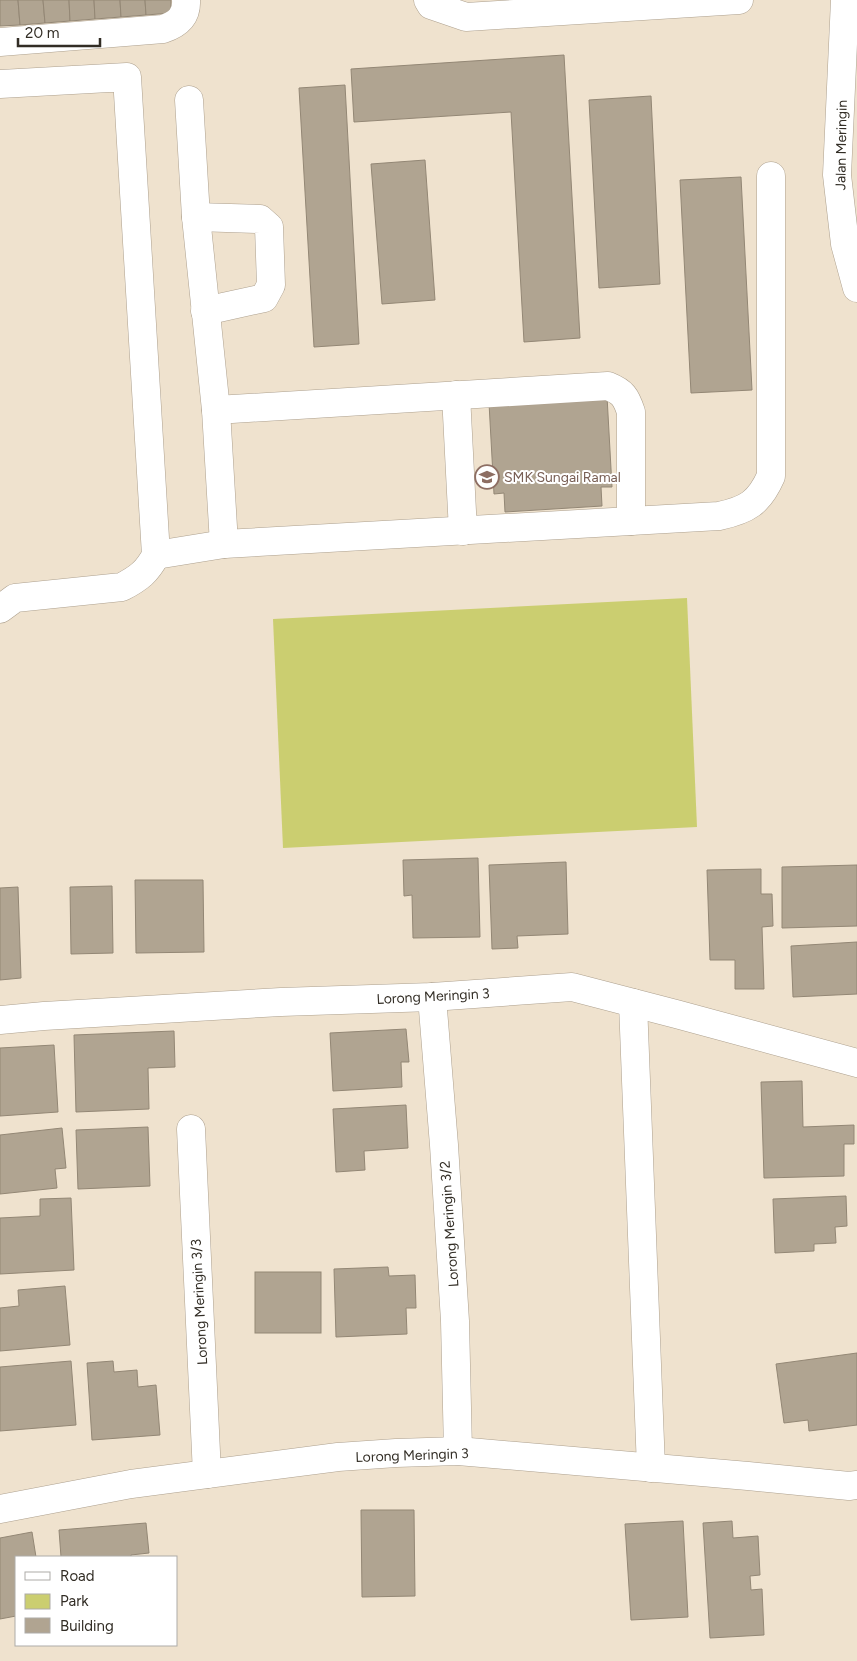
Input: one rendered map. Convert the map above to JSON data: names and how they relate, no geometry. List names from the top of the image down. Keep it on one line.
{"streets":{"street":["Jalan Meringin","Lorong Meringin 3","Lorong Meringin 3/2","Lorong Meringin 3/3"]},"crossings":[["Lorong Meringin 3","Lorong Meringin 3/2"],["Lorong Meringin 3","Lorong Meringin 3/3"]],"places":{"school or university":["SMK Sungai Ramal"]},"legend":["Road","Park","Building"],"scale_bar":"20 m"}
